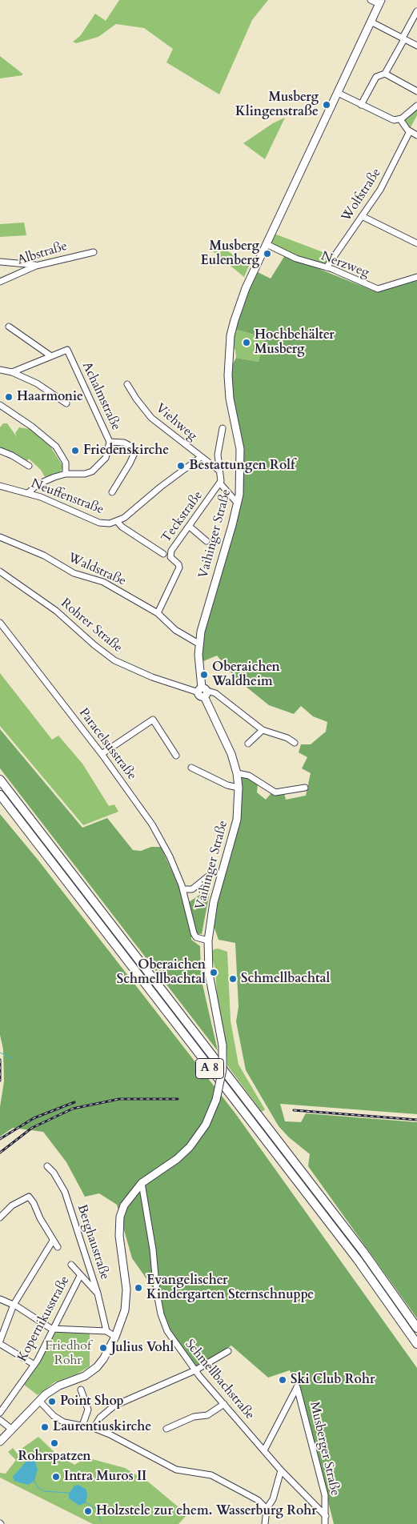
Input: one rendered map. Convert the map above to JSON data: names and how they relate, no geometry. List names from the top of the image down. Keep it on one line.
{"streets":{"highway":["A 8"],"main road":["Vaihinger Straße"],"street":["Wolfstraße","Albstraße","Nerzweg","Achalmstraße","Viehweg","Neuffenstraße","Teckstraße","Waldstraße","Rohrer Straße","Paracelsusstraße","Berghaustraße","Kopernikusstraße","Schmellbachstraße","Musberger Straße"]},"crossings":[["Wolfstraße","Nerzweg"],["Nerzweg","Vaihinger Straße"],["Achalmstraße","Neuffenstraße"],["Viehweg","Neuffenstraße"],["Teckstraße","Waldstraße"],["Vaihinger Straße","Waldstraße"],["Vaihinger Straße","Rohrer Straße"],["Vaihinger Straße","Paracelsusstraße"],["Vaihinger Straße","Schmellbachstraße"],["Schmellbachstraße","Musberger Straße"]],"parks":["Friedhof Rohr"],"places":["Musberg Klingenstraße","Musberg Eulenberg","Hochbehälter Musberg","Haarmonie","Friedenskirche","Bestattungen Rolf","Oberaichen Waldheim","Oberaichen Schmellbachtal","Schmellbachtal","Evangelischer Kindergarten Sternschnuppe","Julius Vohl","Ski Club Rohr","Point Shop","Laurentiuskirche","Rohrspatzen","Intra Muros II","Holzstele zur ehem. Wasserburg Rohr"]}
